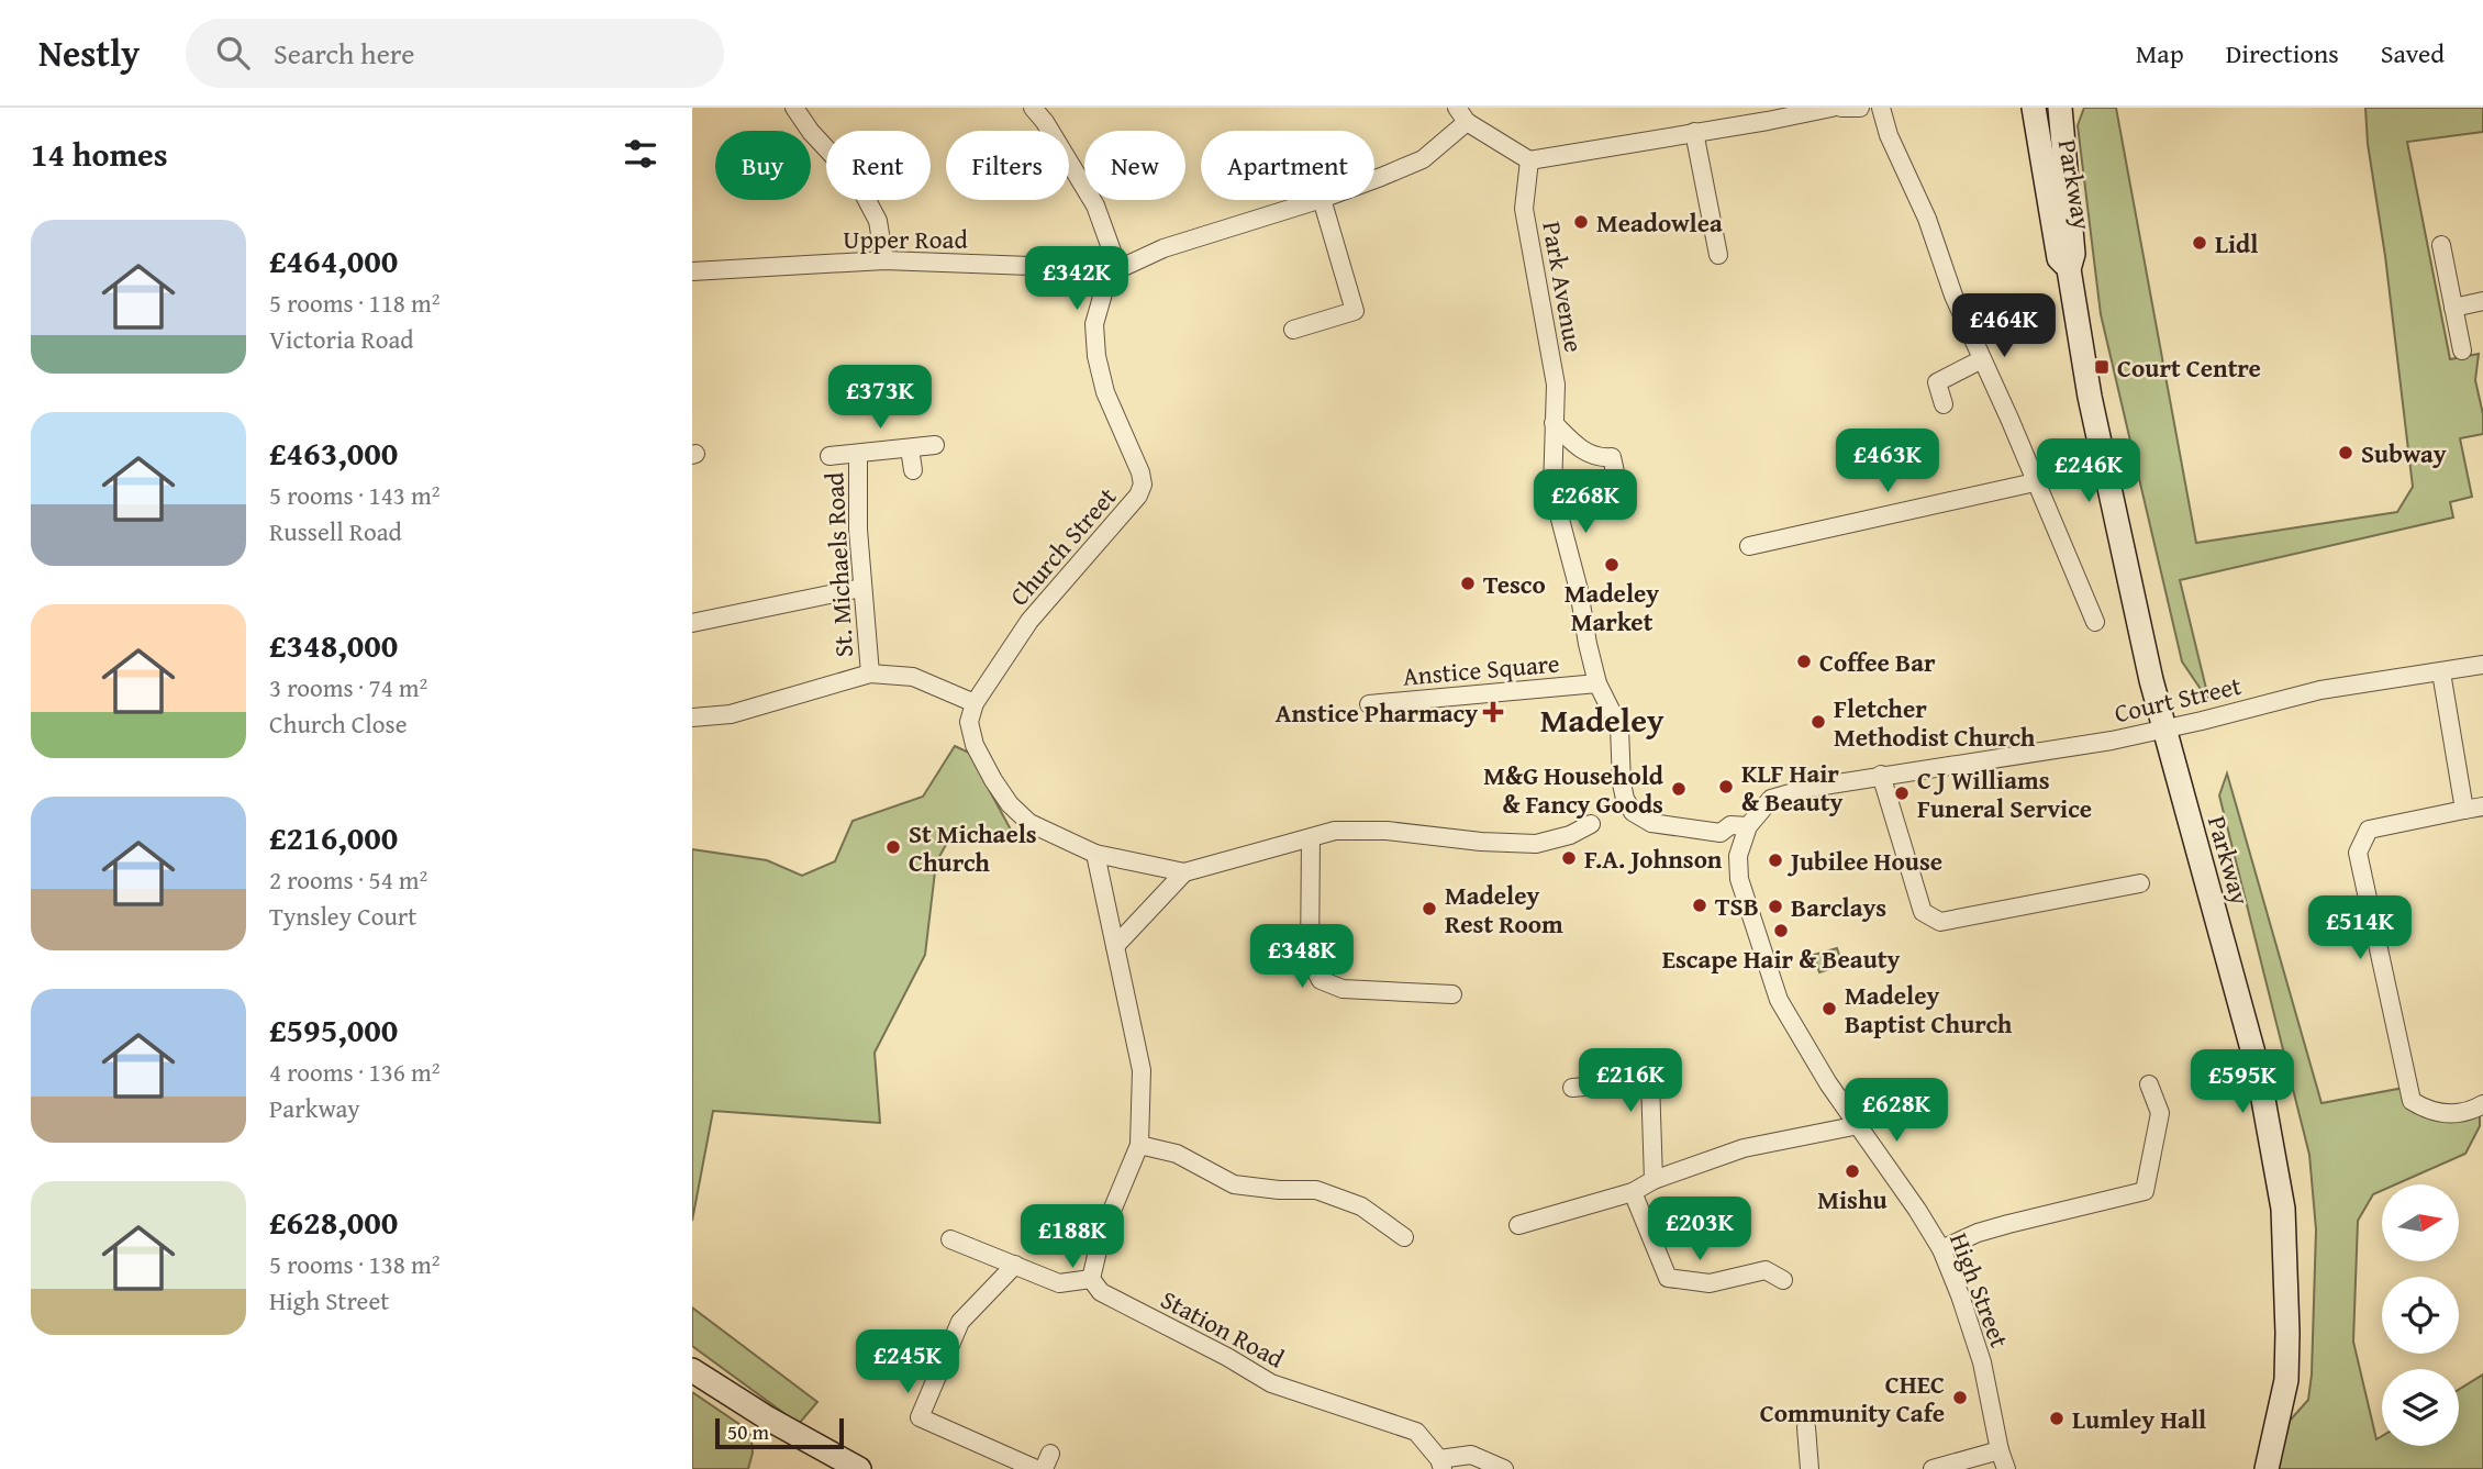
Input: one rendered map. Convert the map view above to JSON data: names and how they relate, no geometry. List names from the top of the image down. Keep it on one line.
{"streets":{"street":["Parkway","Upper Road","Park Avenue","Church Street","St. Michaels Road","Anstice Square","Court Street","High Street","Station Road"]},"crossings":[["Parkway","Court Street"],["Upper Road","Church Street"],["Court Street","High Street"]],"districts":["Madeley"],"places":{"other":["Meadowlea","Lidl","Subway","Madeley Market","Tesco","Coffee Bar","Fletcher Methodist Church","KLF Hair & Beauty","M&G Household & Fancy Goods","C J Williams Funeral Service","St Michaels Church","F.A. Johnson","Jubilee House","TSB","Barclays","Madeley Rest Room","Escape Hair & Beauty","Madeley Baptist Church","Mishu","CHEC Community Cafe","Lumley Hall"],"transit":["Court Centre"],"health":["Anstice Pharmacy"]},"scale_bar":"50 m","north":"right","page":{"header":"Nestly","search":"Search here","nav":["Map","Directions","Saved"],"heading":"14 homes","chip":["Buy","Rent","Filters","New","Apartment"],"list":[{"name":"£464,000","note":"5 rooms · 118 m² · Victoria Road"},{"name":"£463,000","note":"5 rooms · 143 m² · Russell Road"},{"name":"£348,000","note":"3 rooms · 74 m² · Church Close"},{"name":"£216,000","note":"2 rooms · 54 m² · Tynsley Court"},{"name":"£595,000","note":"4 rooms · 136 m² · Parkway"},{"name":"£628,000","note":"5 rooms · 138 m² · High Street"}],"price":["£342K","£464K","£373K","£463K","£246K","£268K","£514K","£348K","£216K","£595K","£628K","£203K","£188K","£245K"],"scale":"50 m"}}
